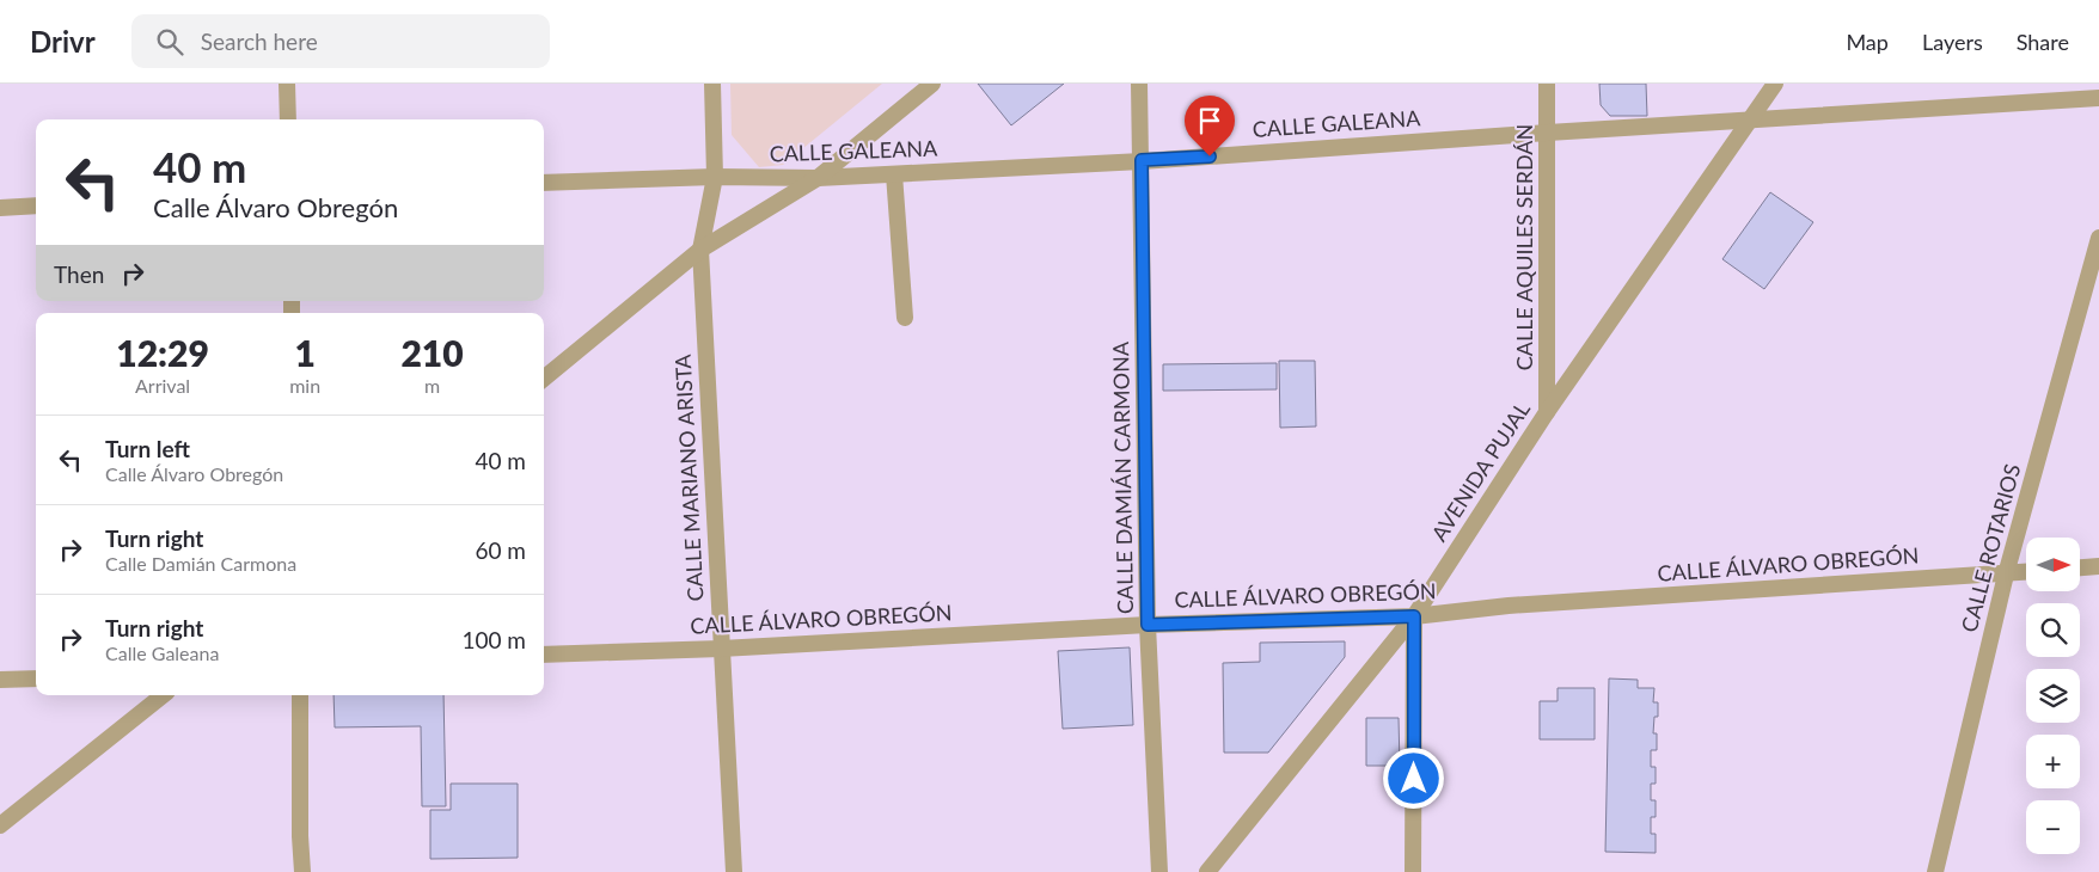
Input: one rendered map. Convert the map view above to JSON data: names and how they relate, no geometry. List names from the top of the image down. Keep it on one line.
{"streets":{"street":["CALLE GALEANA","CALLE AQUILES SERDÁN","AVENIDA PUJAL","CALLE MARIANO ARISTA","CALLE DAMIÁN CARMONA","CALLE ROTARIOS","CALLE ÁLVARO OBREGÓN"]},"crossings":[["CALLE GALEANA","CALLE AQUILES SERDÁN"],["CALLE GALEANA","AVENIDA PUJAL"],["CALLE GALEANA","CALLE MARIANO ARISTA"],["CALLE GALEANA","CALLE DAMIÁN CARMONA"],["CALLE AQUILES SERDÁN","AVENIDA PUJAL"],["AVENIDA PUJAL","CALLE ÁLVARO OBREGÓN"],["CALLE MARIANO ARISTA","CALLE ÁLVARO OBREGÓN"],["CALLE DAMIÁN CARMONA","CALLE ÁLVARO OBREGÓN"],["CALLE ROTARIOS","CALLE ÁLVARO OBREGÓN"]],"north":"right","page":{"header":"Drivr","search":"Search here","nav":["Map","Layers","Share"],"turn":["40 m","Calle Álvaro Obregón"],"then":"Then","eta":["12:29","Arrival","1","min","210","m"],"list":[{"name":"Turn left","note":"Calle Álvaro Obregón","value":"40 m"},{"name":"Turn right","note":"Calle Damián Carmona","value":"60 m"},{"name":"Turn right","note":"Calle Galeana","value":"100 m"}],"map_buttons":["+","−"]}}
